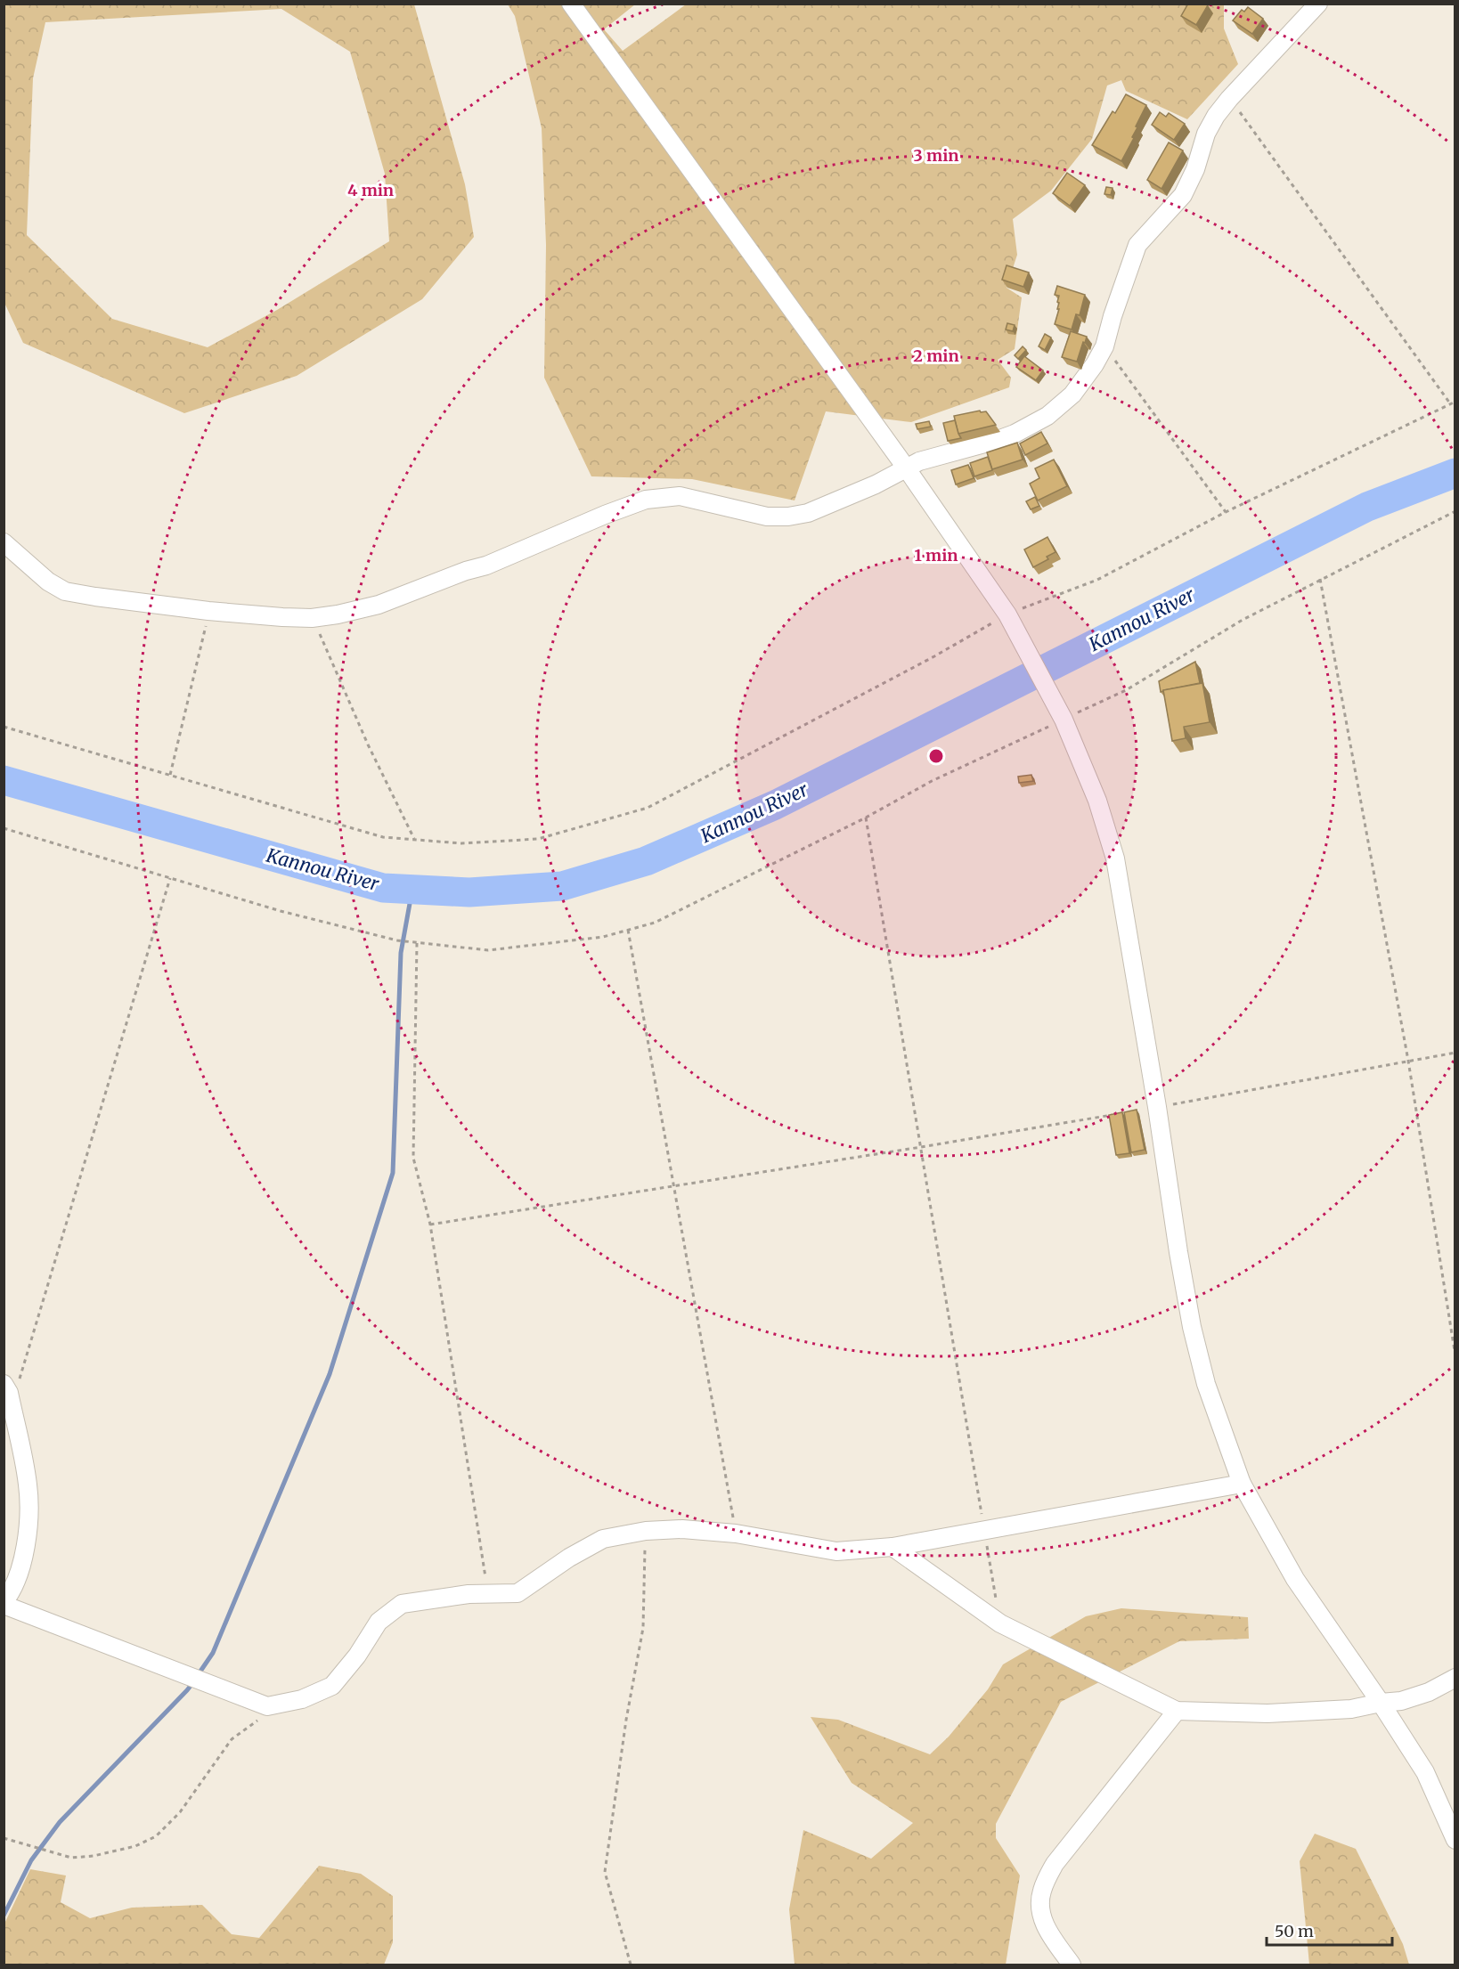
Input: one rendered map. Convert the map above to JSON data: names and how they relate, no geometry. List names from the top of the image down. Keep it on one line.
{"water":["Kannou River"],"scale_bar":"50 m","rings":["3 min","4 min","2 min","1 min"]}
